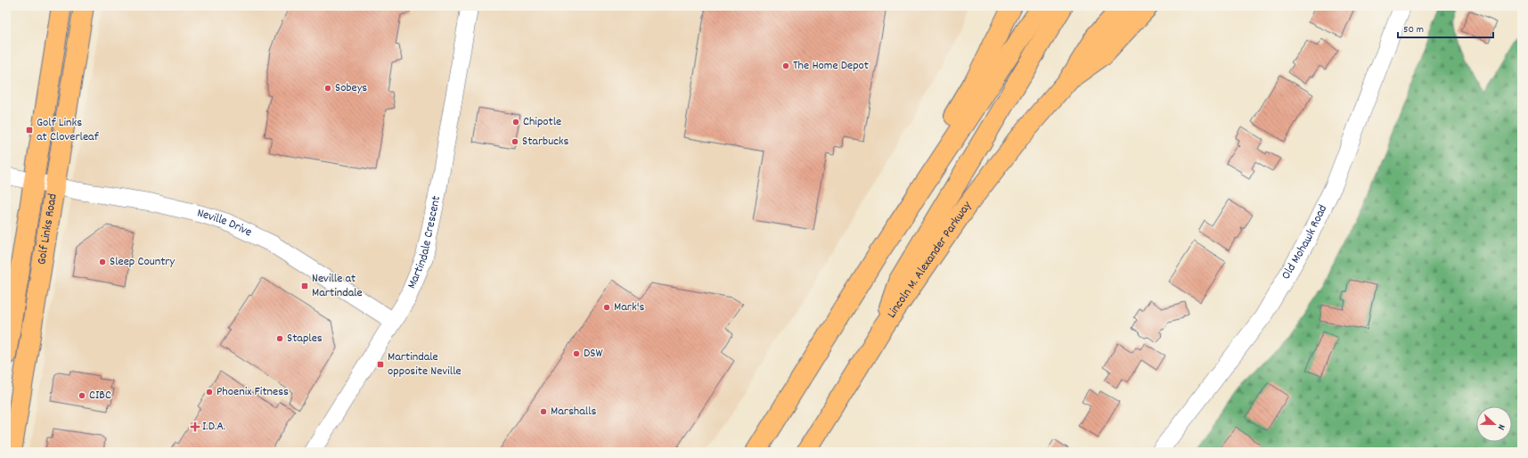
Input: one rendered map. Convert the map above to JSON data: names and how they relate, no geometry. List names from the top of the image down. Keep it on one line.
{"streets":{"main road":["Golf Links Road","Lincoln M. Alexander Parkway"],"street":["Neville Drive","Martindale Crescent","Old Mohawk Road"]},"crossings":[["Neville Drive","Golf Links Road"],["Neville Drive","Martindale Crescent"]],"places":{"other":["The Home Depot","Sobeys","Chipotle","Starbucks","Sleep Country","Mark's","Staples","DSW","Phoenix Fitness","CIBC","Marshalls"],"transit":["Golf Links at Cloverleaf","Neville at Martindale","Martindale opposite Neville"],"health":["I.D.A."]},"scale_bar":"50 m","north":"right"}
